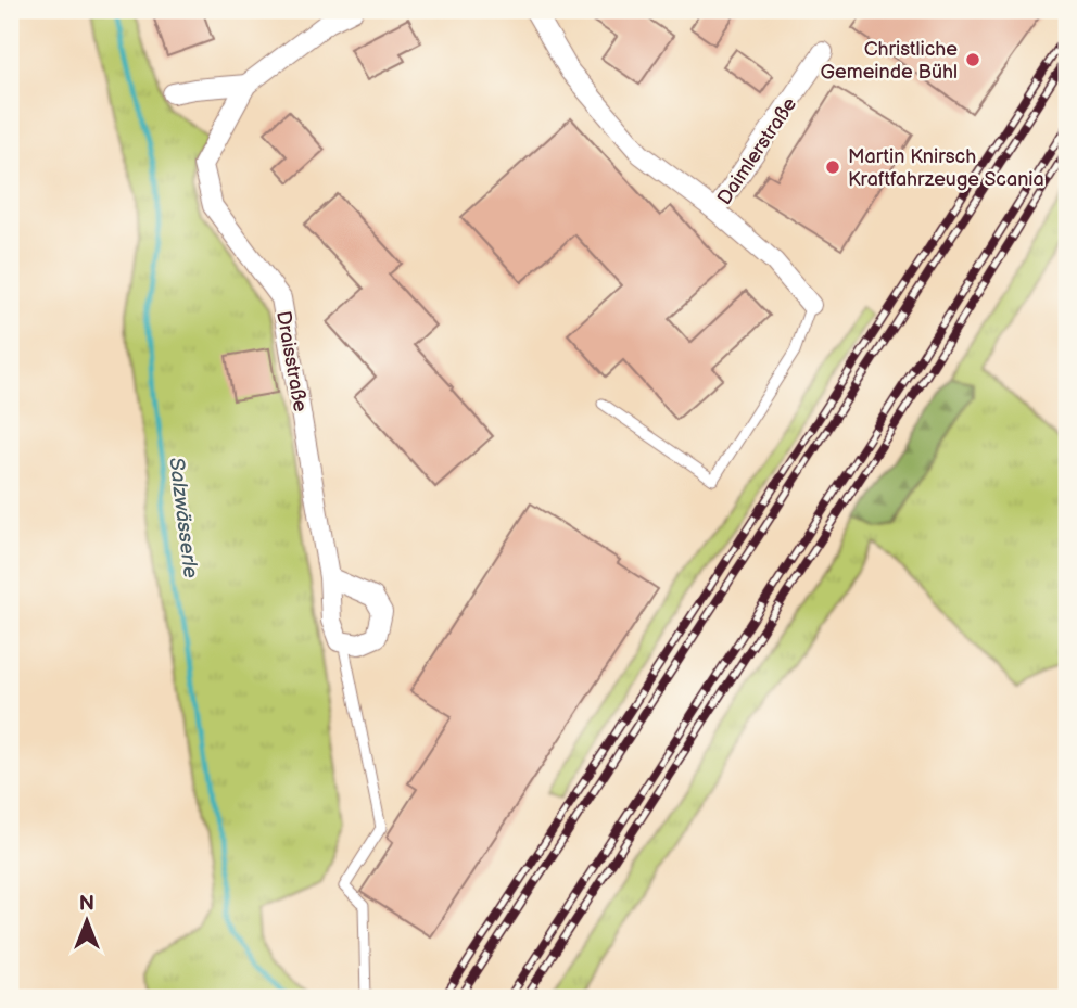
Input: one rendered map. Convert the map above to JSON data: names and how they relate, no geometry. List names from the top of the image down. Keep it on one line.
{"streets":{"street":["Daimlerstraße","Draisstraße"]},"water":["Salzwässerle"],"places":["Christliche Gemeinde Bühl","Martin Knirsch Kraftfahrzeuge Scania"],"north":"top"}
